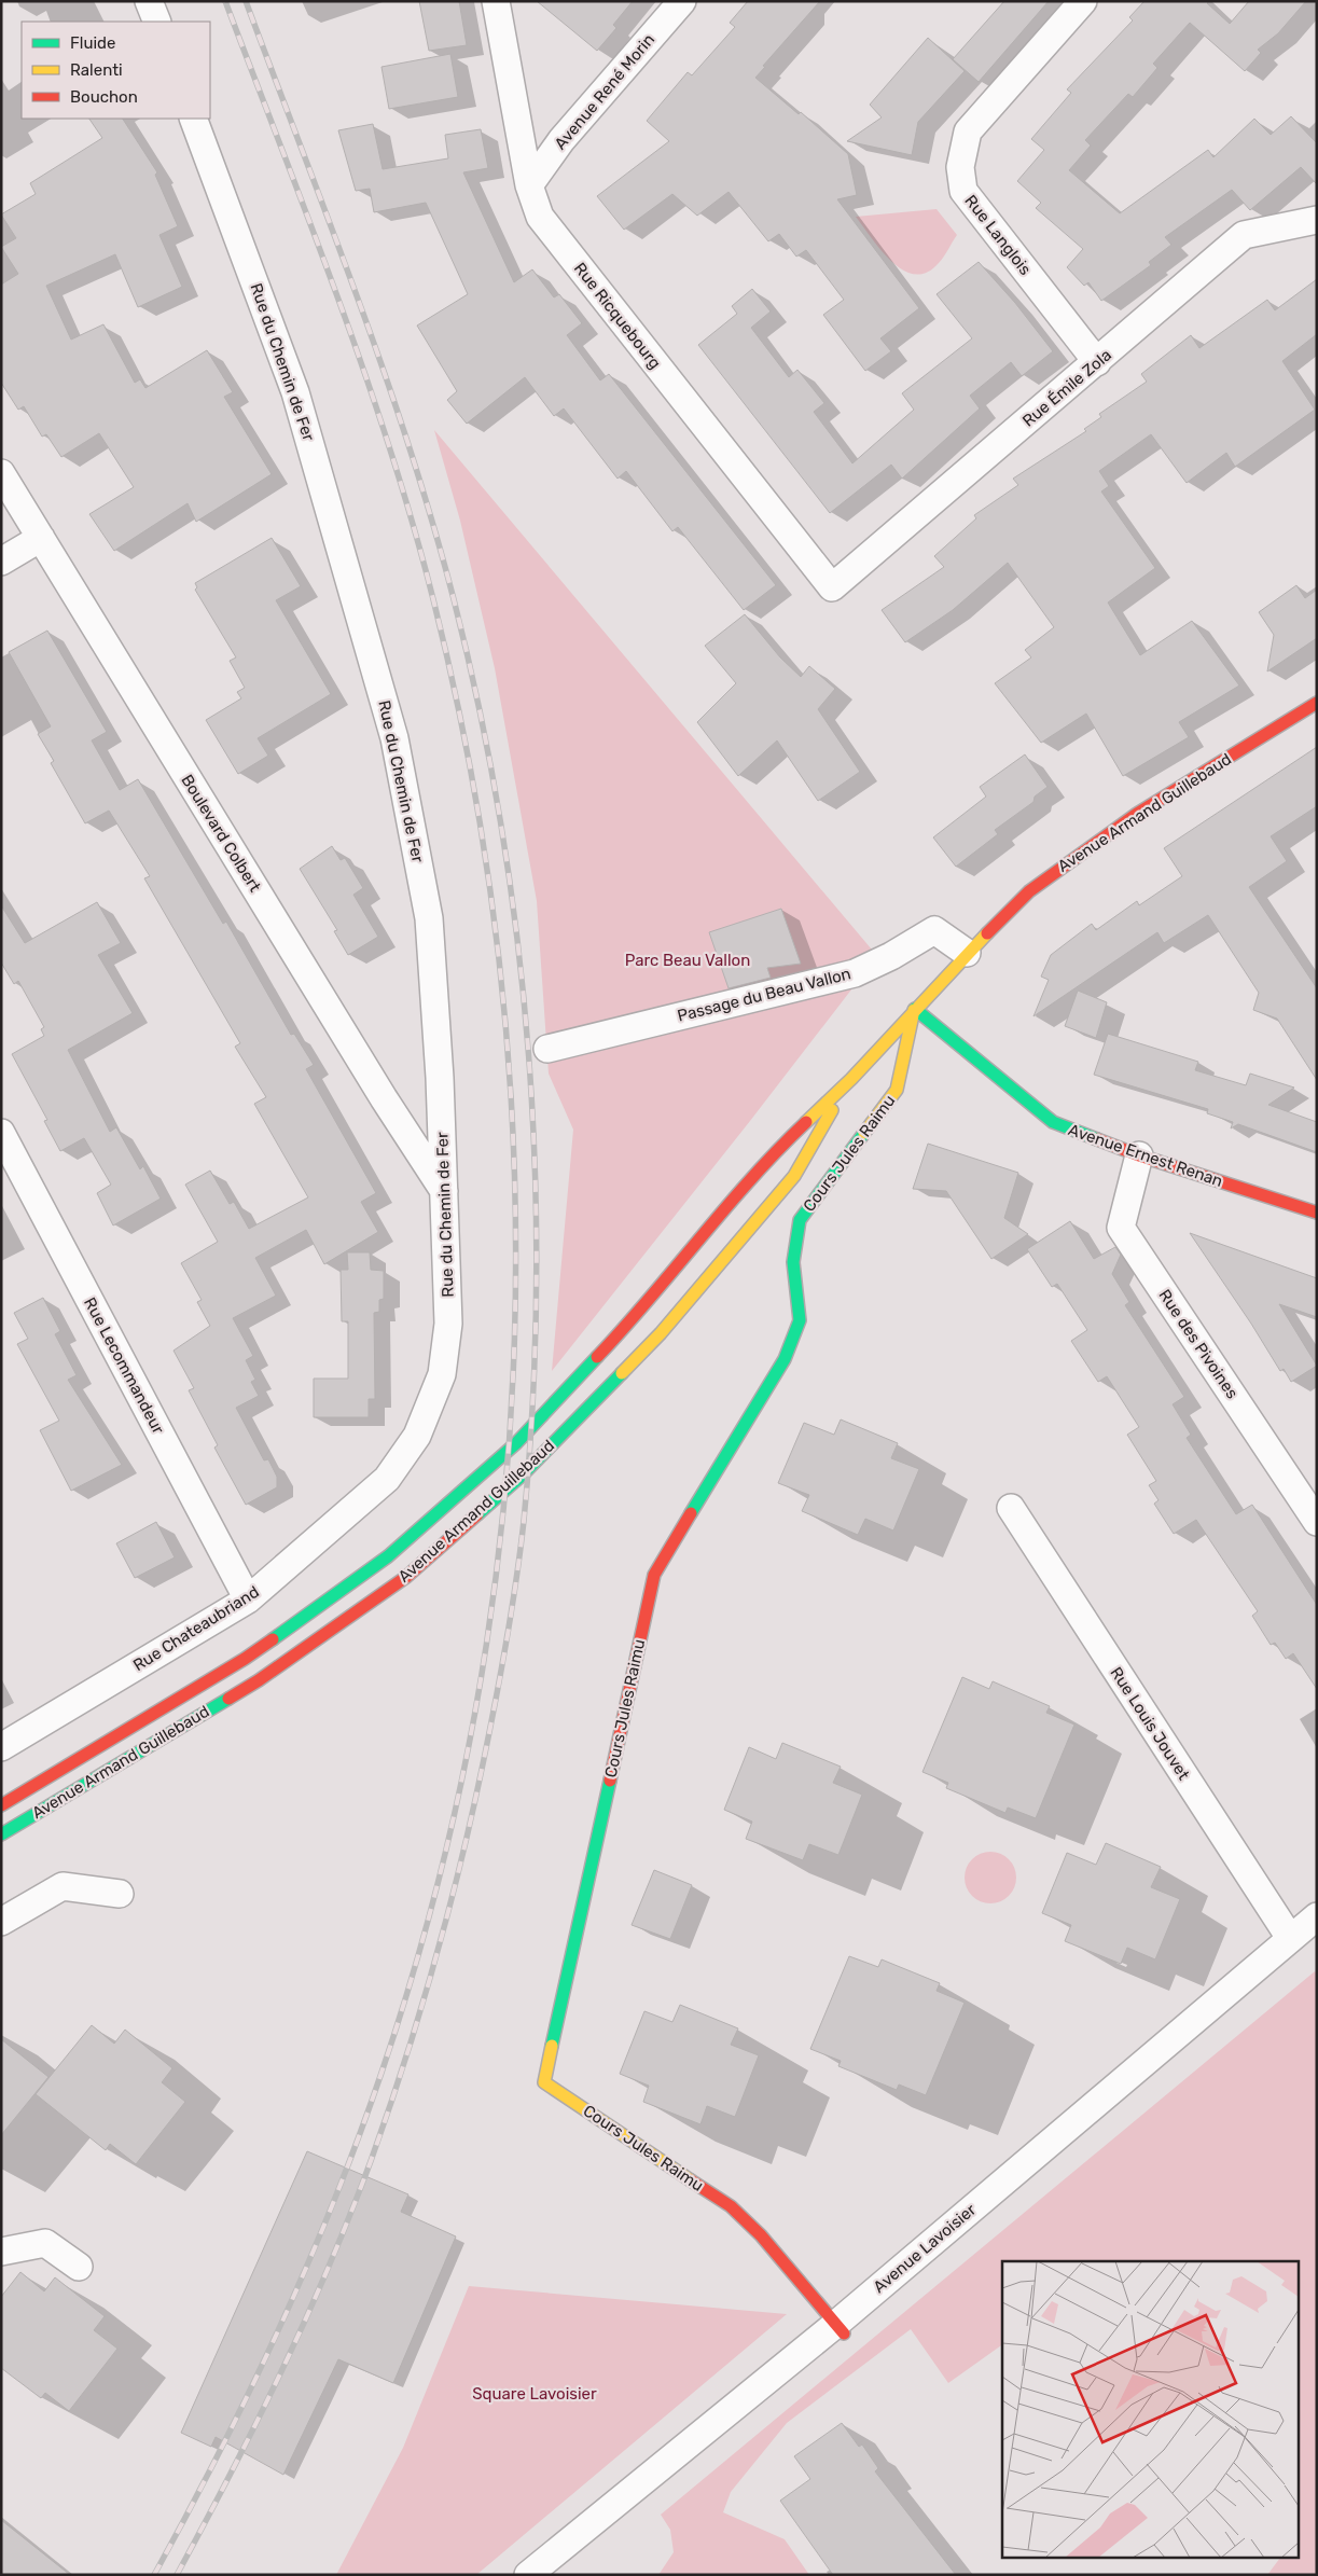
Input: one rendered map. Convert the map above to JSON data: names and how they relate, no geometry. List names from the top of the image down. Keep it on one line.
{"streets":{"street":["Avenue René Morin","Rue Langlois","Rue Ricquebourg","Rue du Chemin de Fer","Rue Émile Zola","Avenue Armand Guillebaud","Boulevard Colbert","Passage du Beau Vallon","Cours Jules Raimu","Avenue Ernest Renan","Rue des Pivoines","Rue Lecommandeur","Rue Chateaubriand","Rue Louis Jouvet","Avenue Lavoisier"]},"crossings":[["Avenue René Morin","Rue Ricquebourg"],["Rue Langlois","Rue Émile Zola"],["Rue Ricquebourg","Rue Émile Zola"],["Rue du Chemin de Fer","Boulevard Colbert"],["Rue du Chemin de Fer","Rue Chateaubriand"],["Avenue Armand Guillebaud","Passage du Beau Vallon"],["Avenue Armand Guillebaud","Cours Jules Raimu"],["Avenue Armand Guillebaud","Avenue Ernest Renan"],["Cours Jules Raimu","Avenue Ernest Renan"],["Cours Jules Raimu","Avenue Lavoisier"],["Avenue Ernest Renan","Rue des Pivoines"],["Rue Lecommandeur","Rue Chateaubriand"],["Rue Louis Jouvet","Avenue Lavoisier"]],"parks":["Parc Beau Vallon","Square Lavoisier"],"legend":["Fluide","Ralenti","Bouchon"]}
